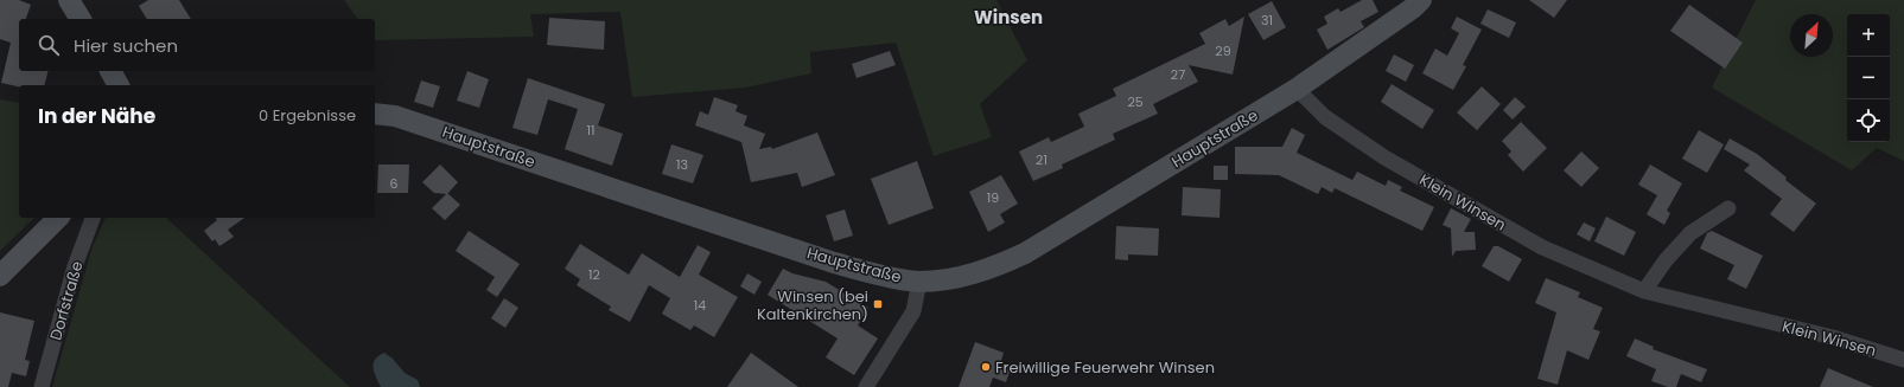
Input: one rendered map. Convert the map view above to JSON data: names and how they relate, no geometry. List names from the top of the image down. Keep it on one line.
{"streets":{"street":["Hauptstraße","Klein Winsen","Dorfstraße"]},"crossings":[["Hauptstraße","Klein Winsen"]],"districts":["Winsen"],"places":{"transit":["Winsen (bei Kaltenkirchen)"],"other":["Freiwillige Feuerwehr Winsen"]},"house_numbers":["31","29","27","25","11","21","13","6","19","12","14"],"north":"top right","page":{"map_buttons":["+","−"],"search":"Hier suchen","heading":["In der Nähe","0 Ergebnisse"]}}
